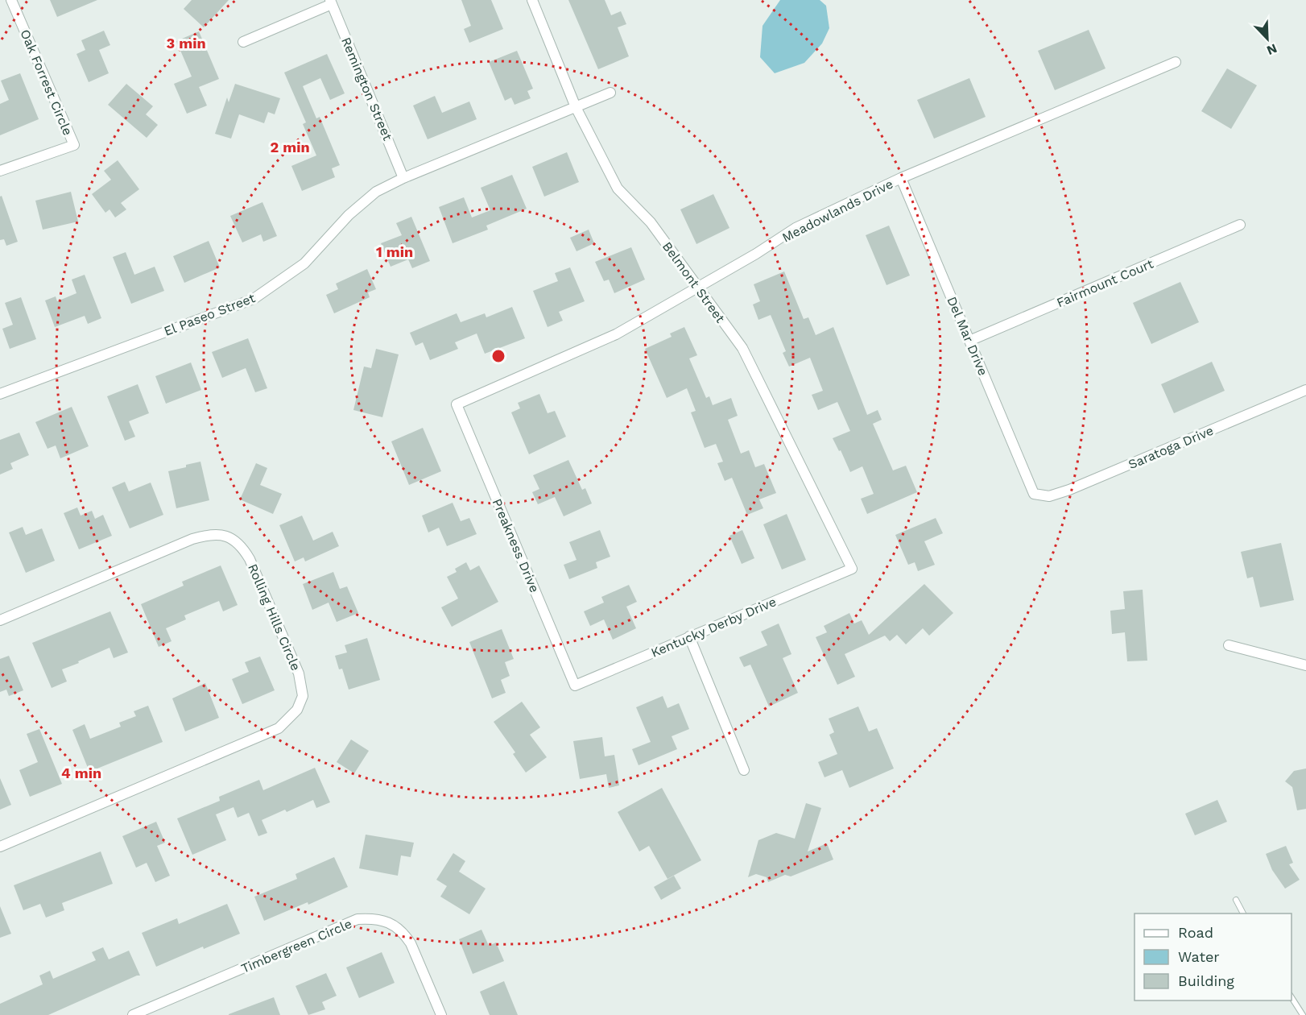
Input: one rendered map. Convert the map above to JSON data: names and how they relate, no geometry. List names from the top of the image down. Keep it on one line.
{"streets":{"street":["Oak Forrest Circle","Remington Street","Meadowlands Drive","Belmont Street","Fairmount Court","El Paseo Street","Del Mar Drive","Saratoga Drive","Preakness Drive","Rolling Hills Circle","Kentucky Derby Drive","Timbergreen Circle"]},"crossings":[["Remington Street","El Paseo Street"],["Meadowlands Drive","Belmont Street"],["Meadowlands Drive","Del Mar Drive"],["Meadowlands Drive","Preakness Drive"],["Belmont Street","El Paseo Street"],["Belmont Street","Kentucky Derby Drive"],["Fairmount Court","Del Mar Drive"],["Del Mar Drive","Saratoga Drive"],["Preakness Drive","Kentucky Derby Drive"]],"legend":["Road","Water","Building"],"north":"bottom right","rings":["3 min","2 min","1 min","4 min"]}
